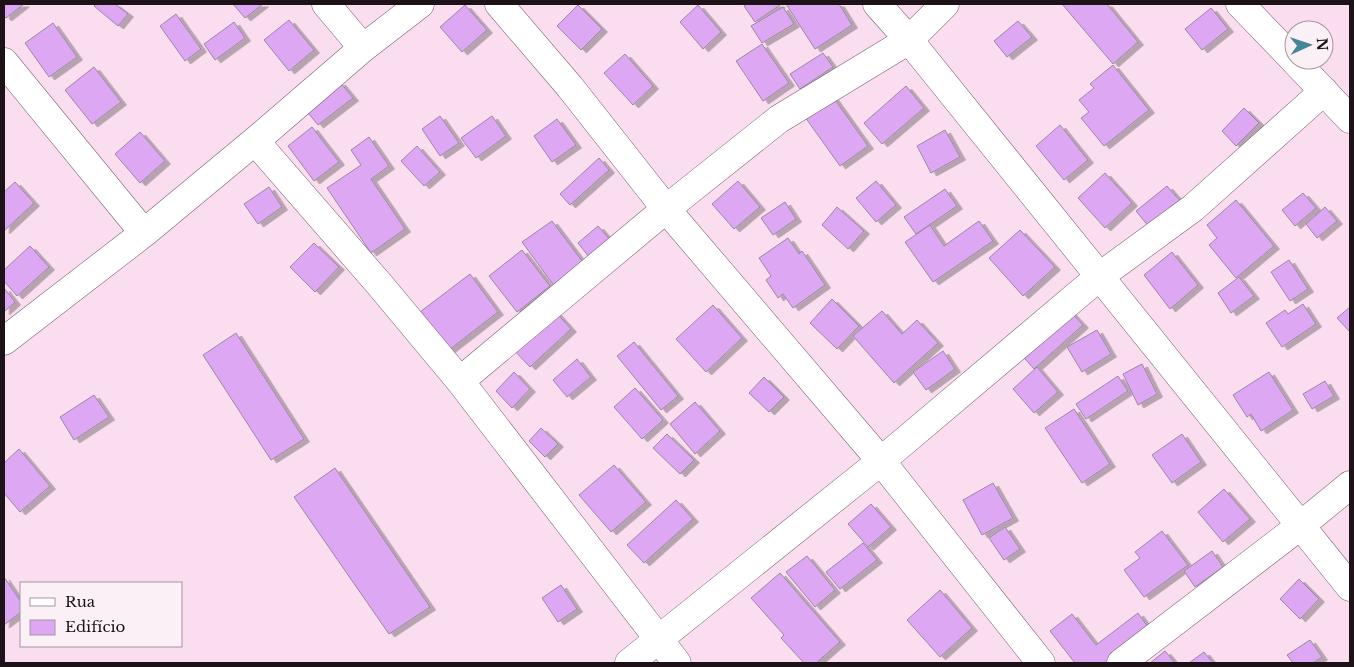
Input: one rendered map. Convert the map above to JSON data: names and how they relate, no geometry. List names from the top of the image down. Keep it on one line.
{"legend":["Rua","Edifício"],"north":"right"}
